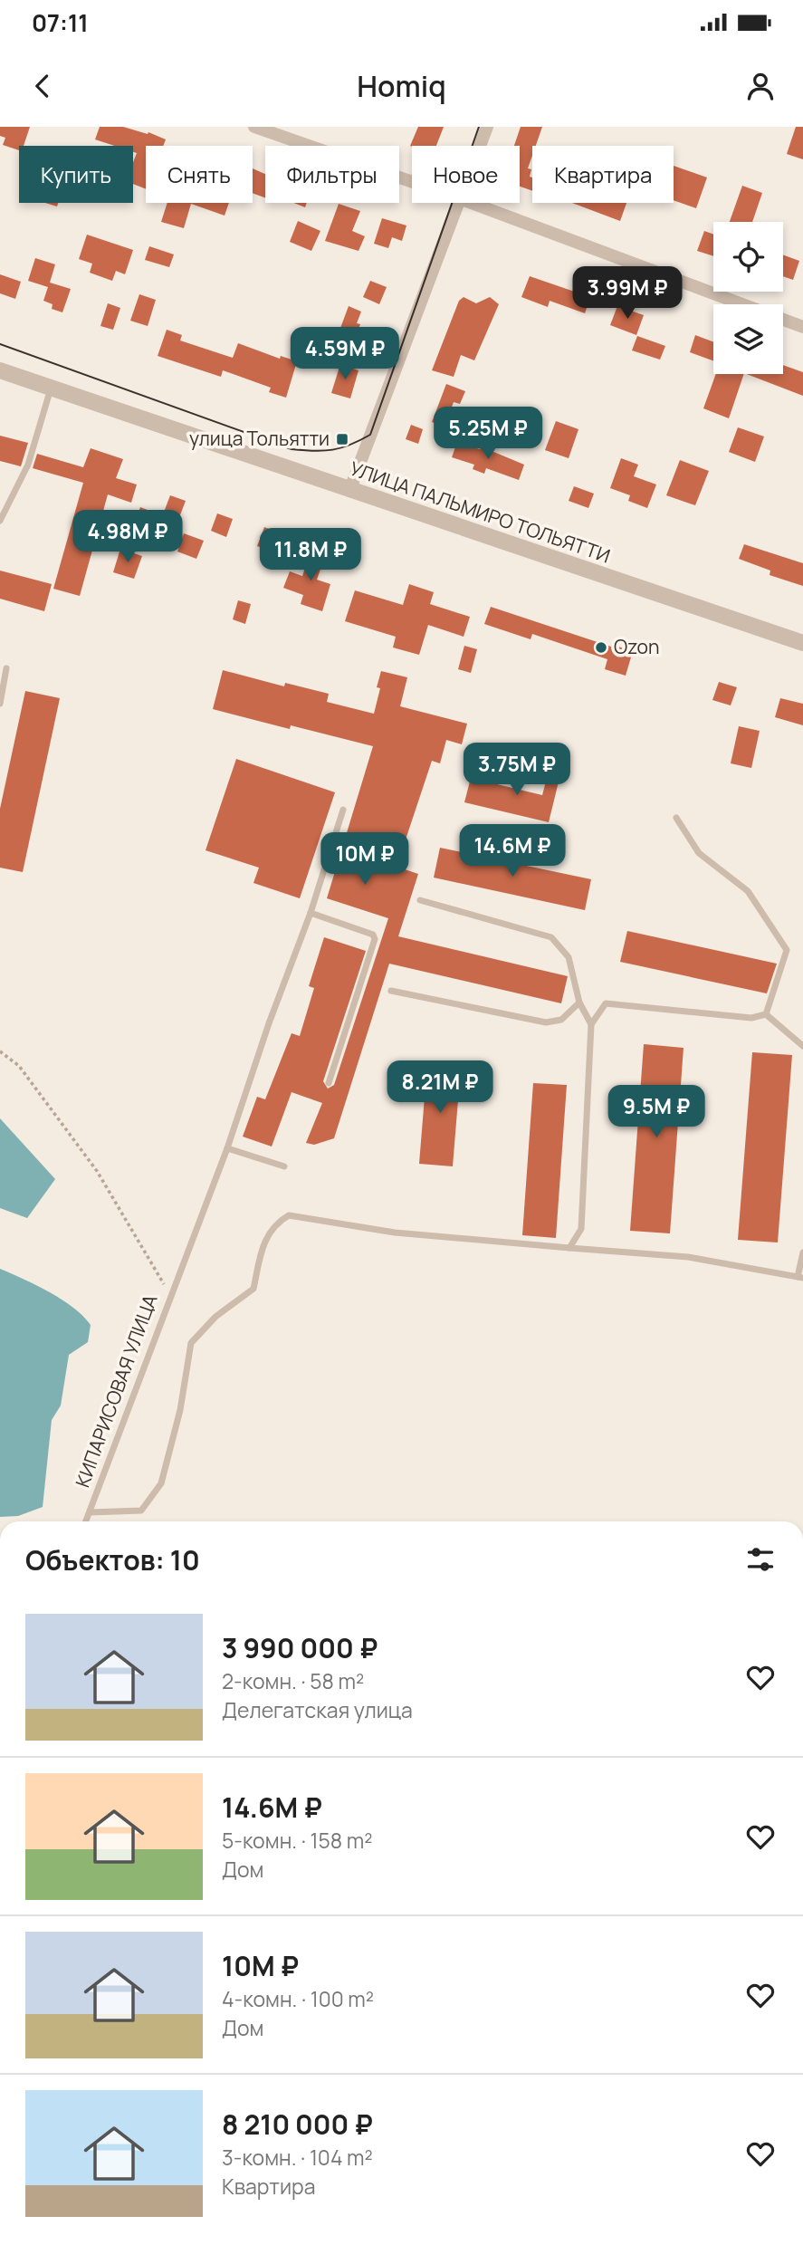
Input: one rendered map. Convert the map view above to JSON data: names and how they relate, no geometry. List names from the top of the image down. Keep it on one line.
{"streets":{"street":["УЛИЦА ПАЛЬМИРО ТОЛЬЯТТИ"],"lane":["КИПАРИСОВАЯ УЛИЦА"]},"places":{"transit":["улица Тольятти"],"other":["Ozon"]},"page":{"status":"07:11","header":"Homiq","chip":["Купить","Снять","Фильтры","Новое","Квартира"],"price":["3.99M ₽","4.59M ₽","5.25M ₽","4.98M ₽","11.8M ₽","3.75M ₽","14.6M ₽","10M ₽","8.21M ₽","9.5M ₽"],"heading":"Объектов: 10","list":[{"name":"3 990 000 ₽","note":"2-комн. · 58 m² · Делегатская улица"},{"name":"14.6M ₽","note":"5-комн. · 158 m² · Дом"},{"name":"10M ₽","note":"4-комн. · 100 m² · Дом"},{"name":"8 210 000 ₽","note":"3-комн. · 104 m² · Квартира"}]}}
